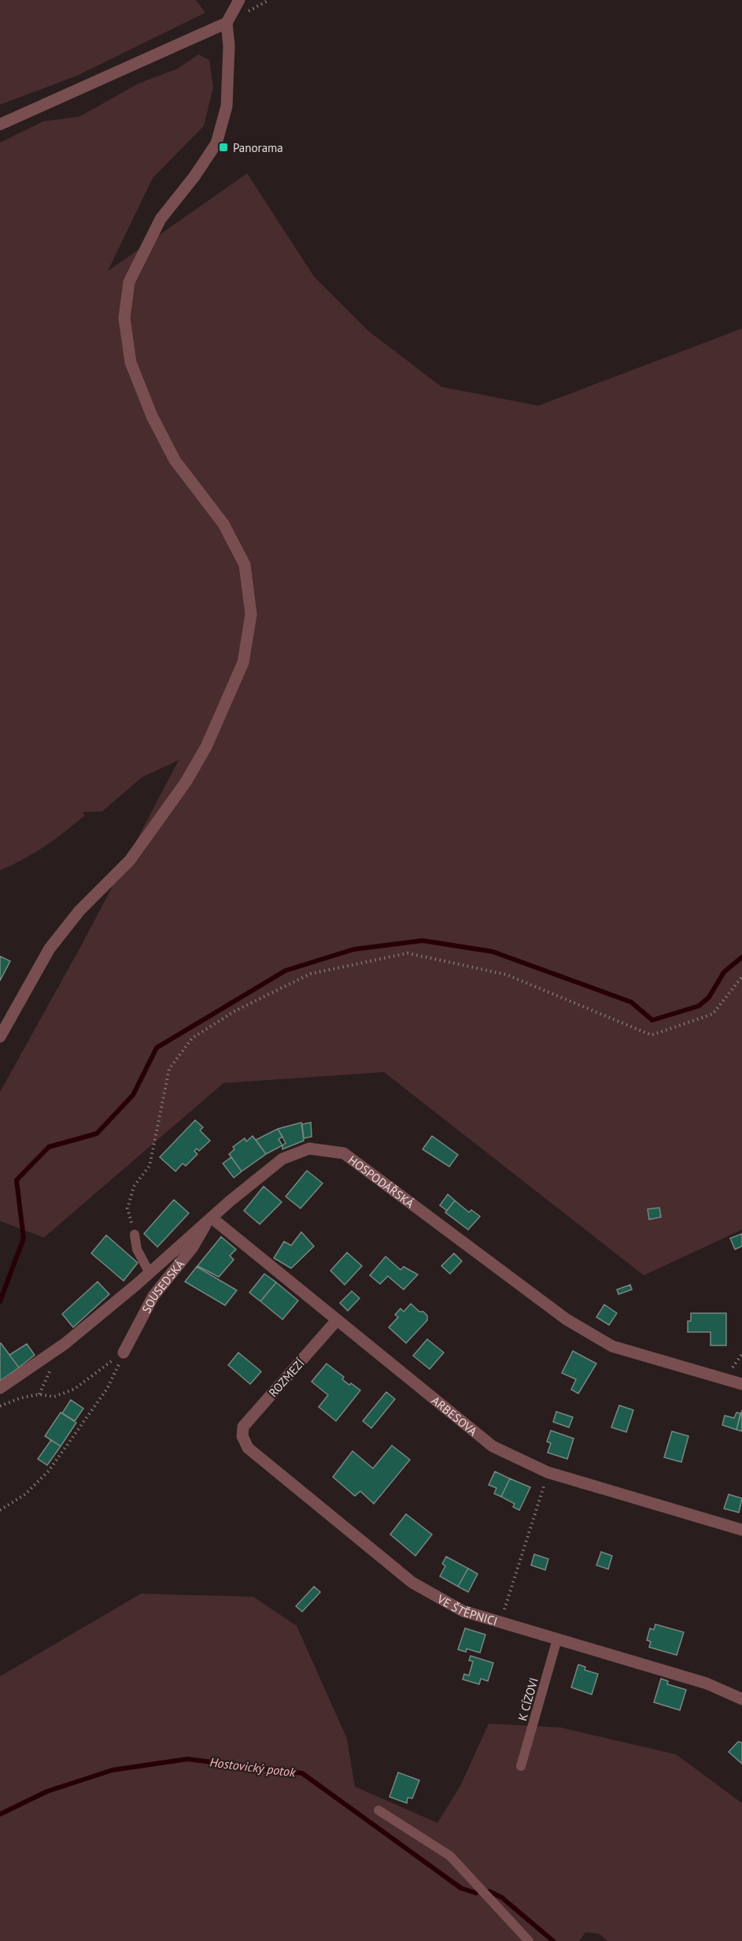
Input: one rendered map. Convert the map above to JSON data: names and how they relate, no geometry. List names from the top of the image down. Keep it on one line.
{"streets":{"street":["HOSPODÁŘSKÁ","SOUSEDSKÁ","ROZMEZÍ","ARBESOVA","VE ŠTĚPNICI"],"lane":["K CÍZOVI"]},"crossings":[["HOSPODÁŘSKÁ","SOUSEDSKÁ"],["HOSPODÁŘSKÁ","ARBESOVA"],["SOUSEDSKÁ","ARBESOVA"],["ROZMEZÍ","ARBESOVA"],["ROZMEZÍ","VE ŠTĚPNICI"],["VE ŠTĚPNICI","K CÍZOVI"]],"water":["Hostovický potok"],"places":{"transit":["Panorama"]}}
